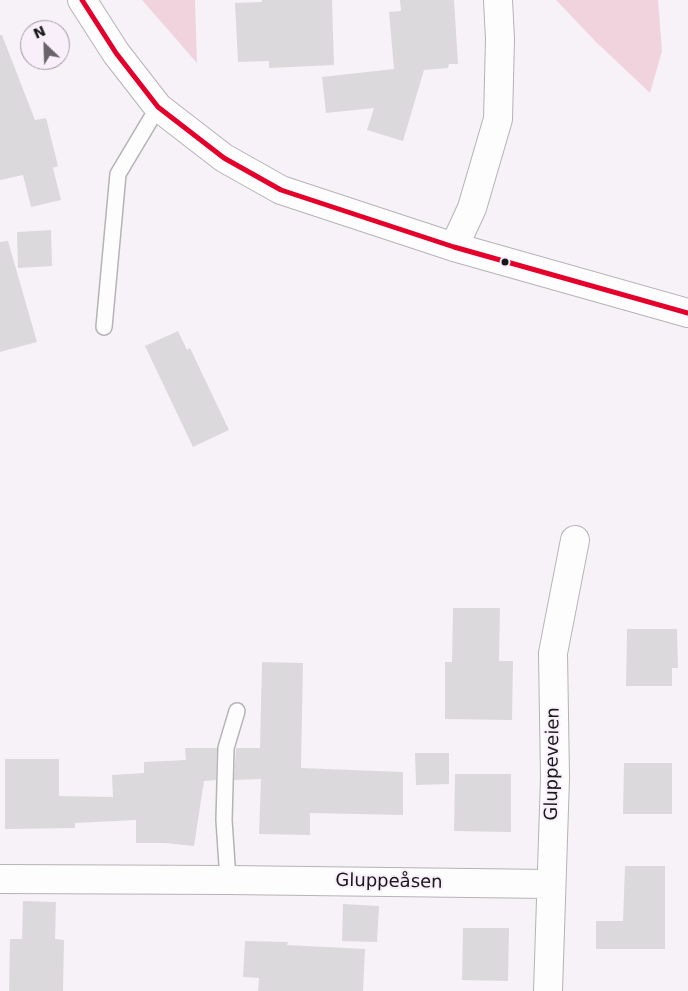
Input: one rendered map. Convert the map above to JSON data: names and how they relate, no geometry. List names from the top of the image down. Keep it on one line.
{"streets":{"street":["Gluppeveien","Gluppeåsen"]},"crossings":[["Gluppeveien","Gluppeåsen"]],"north":"top left"}
